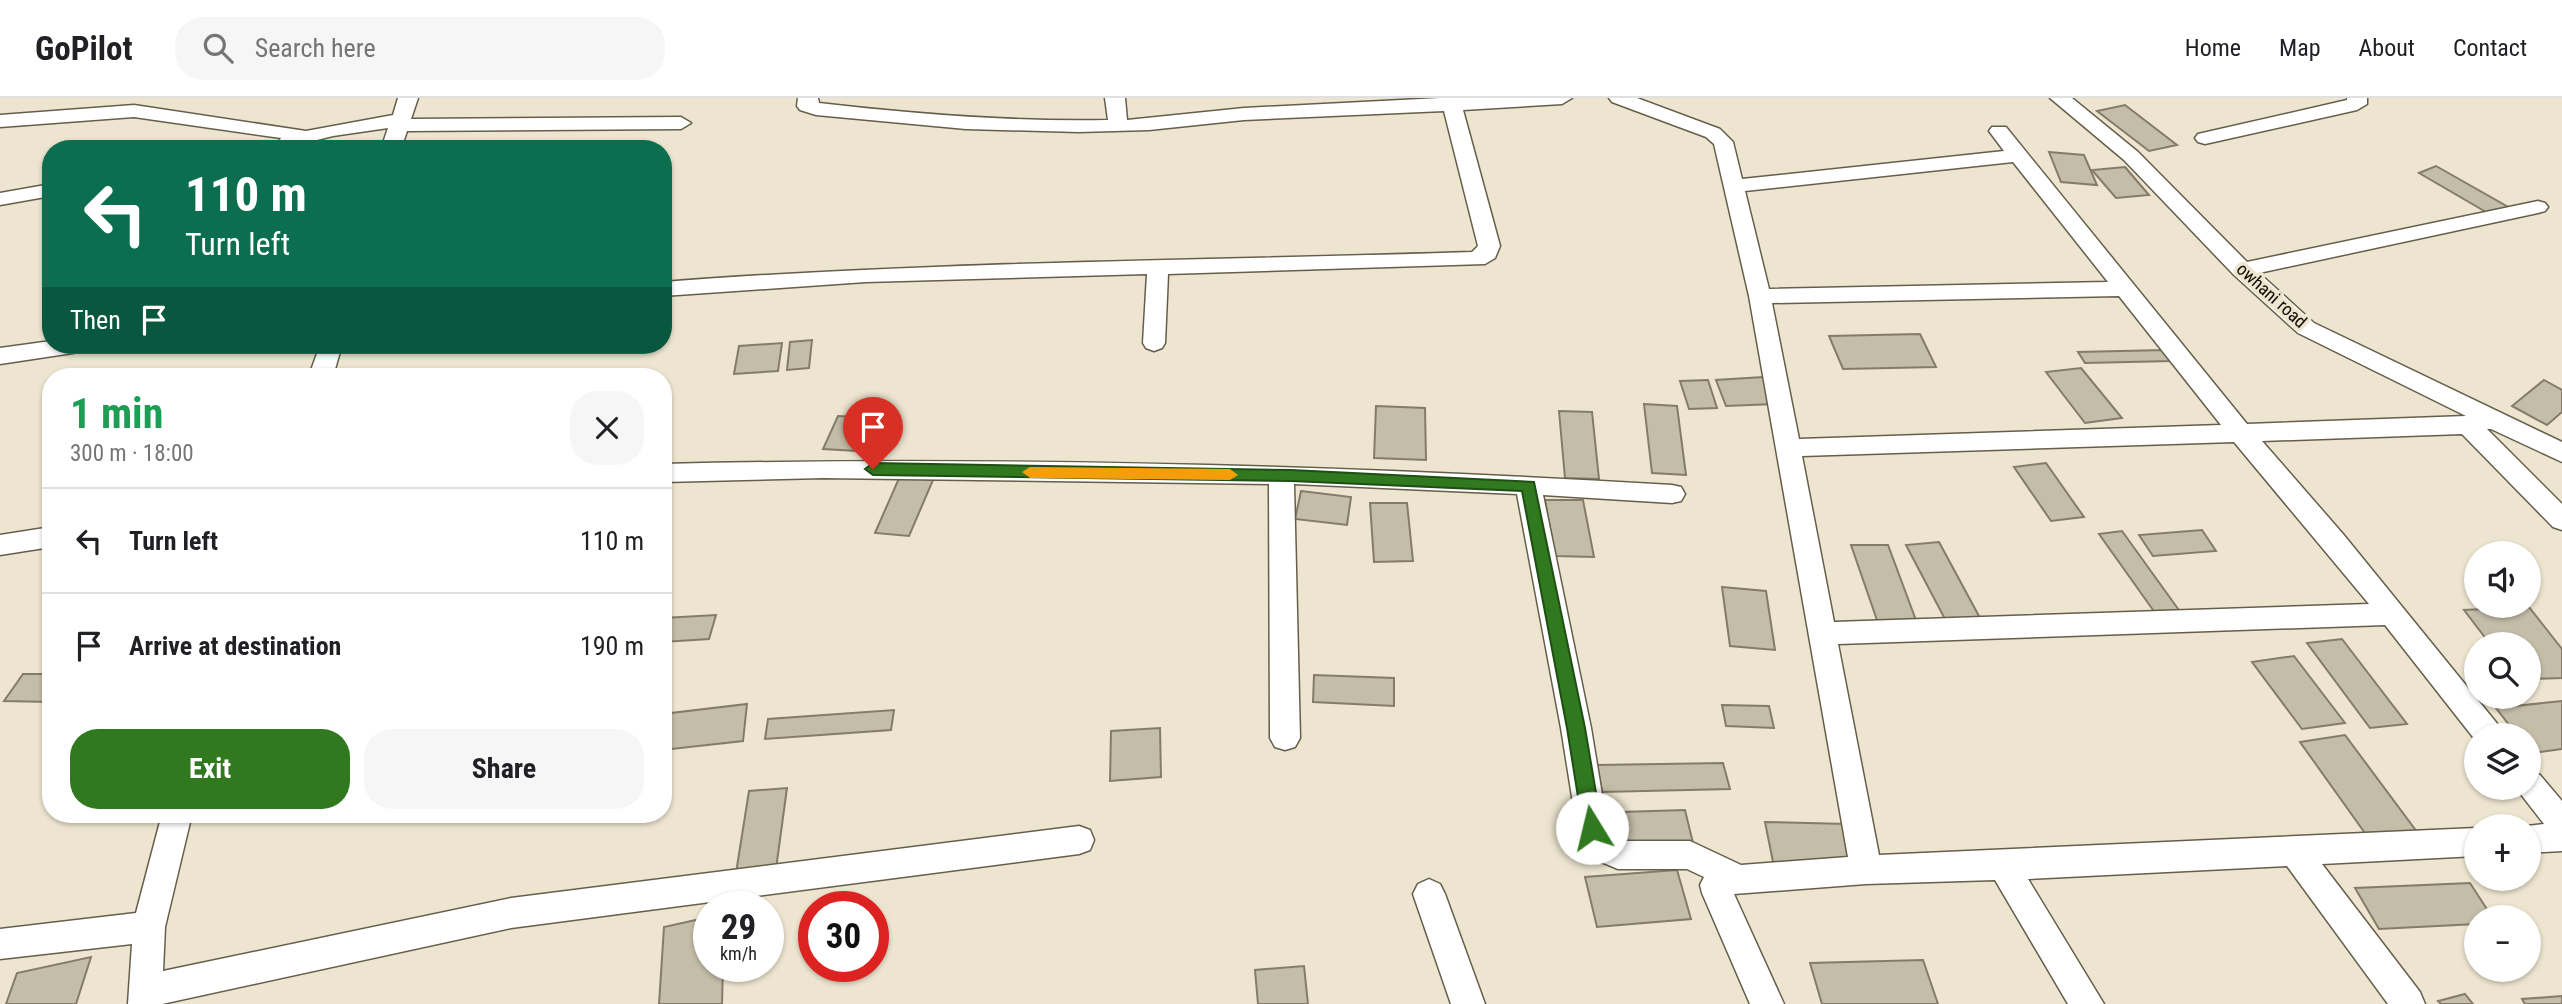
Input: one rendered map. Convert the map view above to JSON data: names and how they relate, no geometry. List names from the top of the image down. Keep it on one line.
{"streets":{"street":["owhani road"]},"page":{"header":"GoPilot","search":"Search here","nav":["Home","Map","About","Contact"],"turn":["110 m","Turn left"],"then":"Then","heading":["1 min","300 m · 18:00"],"list":[{"name":"Turn left","value":"110 m"},{"name":"Arrive at destination","value":"190 m"}],"map_buttons":["+","−"],"buttons":["Exit","Share"],"speed":"29 km/h","limit":"30"}}
